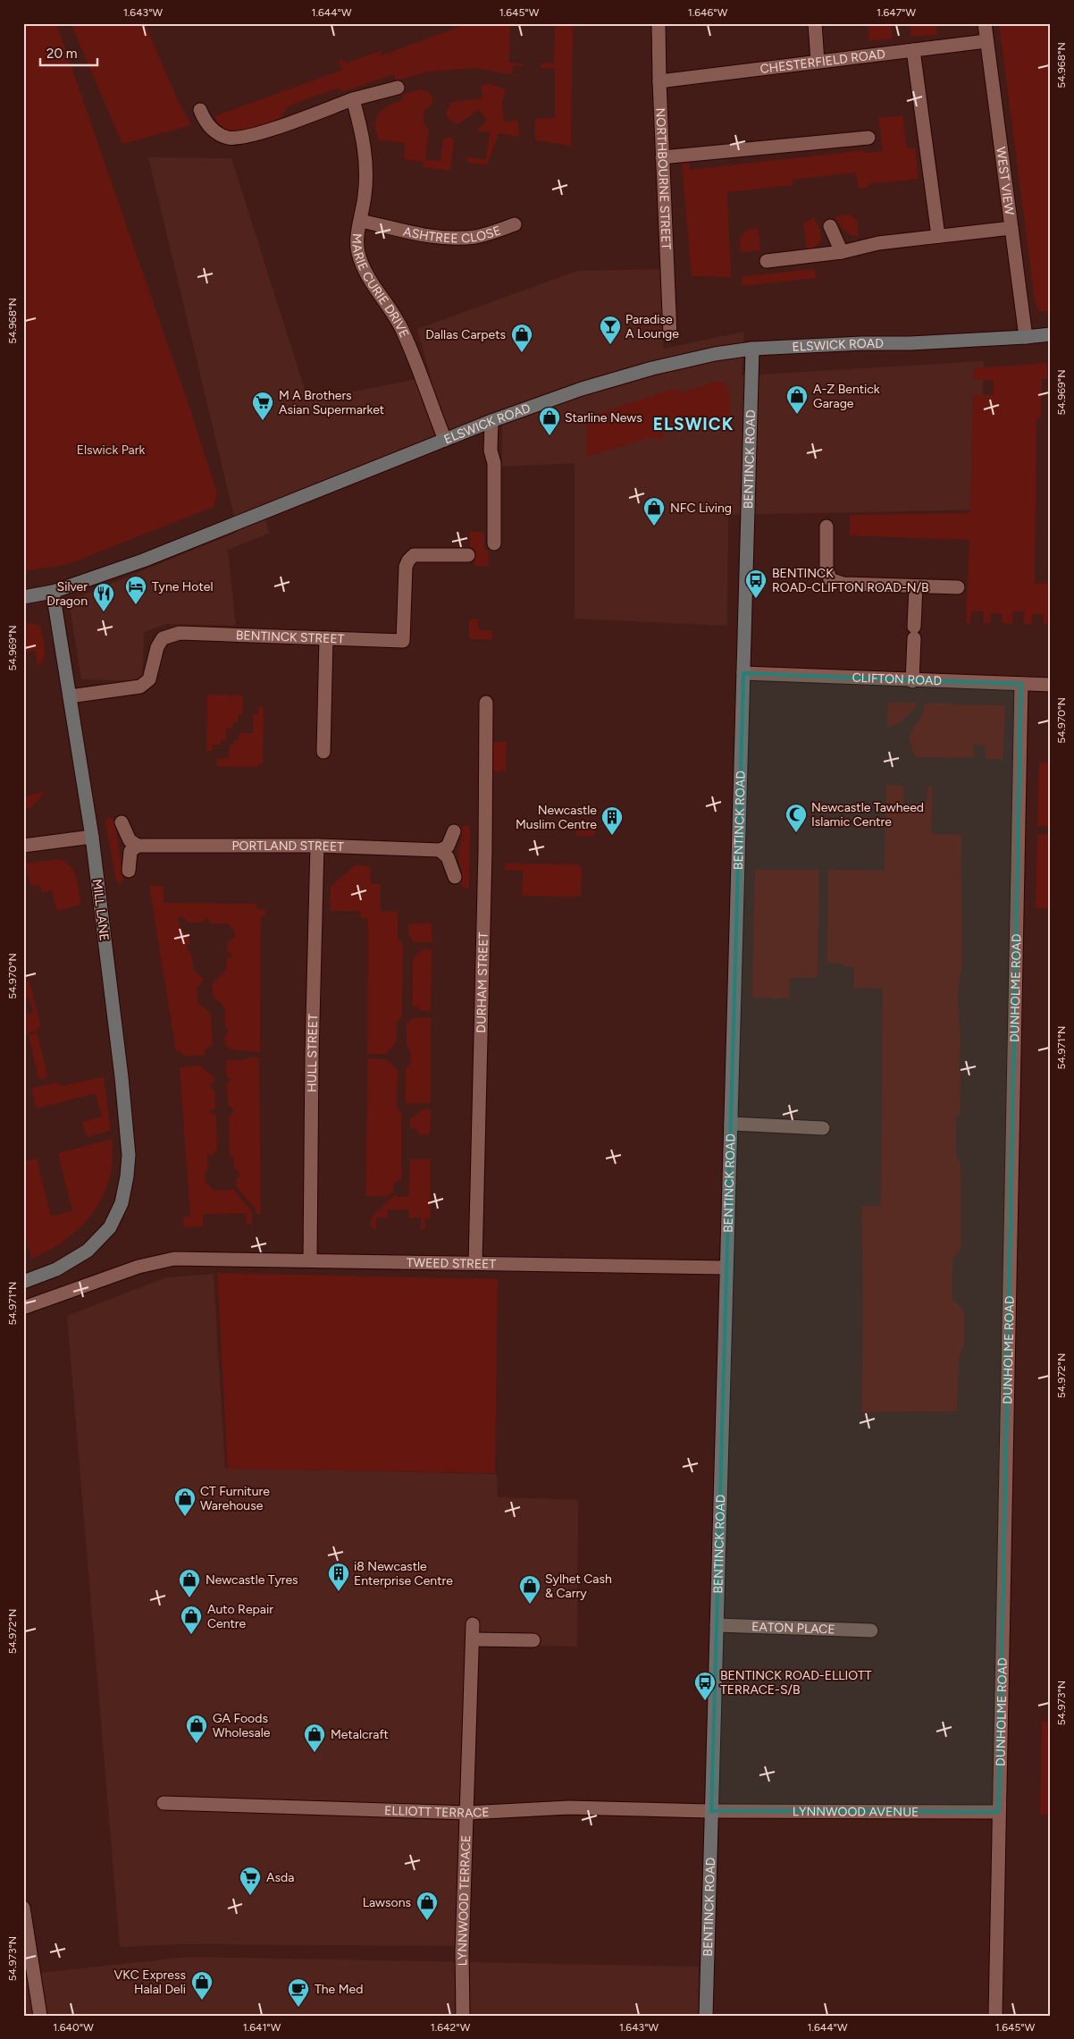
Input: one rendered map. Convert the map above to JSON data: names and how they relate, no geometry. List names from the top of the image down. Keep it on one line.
{"streets":{"street":["CHESTERFIELD ROAD","NORTHBOURNE STREET","WEST VIEW","ASHTREE CLOSE","MARIE CURIE DRIVE","ELSWICK ROAD","BENTINCK ROAD","BENTINCK STREET","CLIFTON ROAD","PORTLAND STREET","MILL LANE","DURHAM STREET","DUNHOLME ROAD","HULL STREET","TWEED STREET","EATON PLACE","ELLIOTT TERRACE","LYNNWOOD AVENUE","LYNNWOOD TERRACE"]},"crossings":[["CHESTERFIELD ROAD","NORTHBOURNE STREET"],["CHESTERFIELD ROAD","WEST VIEW"],["WEST VIEW","ELSWICK ROAD"],["ASHTREE CLOSE","MARIE CURIE DRIVE"],["MARIE CURIE DRIVE","ELSWICK ROAD"],["ELSWICK ROAD","BENTINCK ROAD"],["ELSWICK ROAD","MILL LANE"],["BENTINCK ROAD","CLIFTON ROAD"],["BENTINCK ROAD","TWEED STREET"],["BENTINCK ROAD","EATON PLACE"],["BENTINCK ROAD","ELLIOTT TERRACE"],["BENTINCK ROAD","LYNNWOOD AVENUE"],["BENTINCK STREET","MILL LANE"],["CLIFTON ROAD","DUNHOLME ROAD"],["PORTLAND STREET","HULL STREET"],["DURHAM STREET","TWEED STREET"],["DUNHOLME ROAD","LYNNWOOD AVENUE"],["HULL STREET","TWEED STREET"],["ELLIOTT TERRACE","LYNNWOOD AVENUE"],["ELLIOTT TERRACE","LYNNWOOD TERRACE"]],"districts":["ELSWICK"],"parks":["Elswick Park"],"places":{"bar":["Paradise A Lounge"],"shop":["Dallas Carpets","A-Z Bentick Garage","Starline News","NFC Living","CT Furniture Warehouse","Newcastle Tyres","Sylhet Cash & Carry","Auto Repair Centre","GA Foods Wholesale","Metalcraft","Lawsons","VKC Express Halal Deli"],"supermarket":["M A Brothers Asian Supermarket","Asda"],"bus stop":["BENTINCK ROAD-CLIFTON ROAD-N/B","BENTINCK ROAD-ELLIOTT TERRACE-S/B"],"hotel":["Tyne Hotel"],"restaurant":["Silver Dragon"],"mosque":["Newcastle Tawheed Islamic Centre"],"building":["Newcastle Muslim Centre","i8 Newcastle Enterprise Centre"],"cafe":["The Med"]},"scale_bar":"20 m","coordinates":["1.643°W","1.644°W","1.645°W","1.646°W","1.647°W","54.968°N","54.969°N","54.970°N","54.971°N","54.972°N","54.973°N","1.640°W","1.641°W","1.642°W"]}
